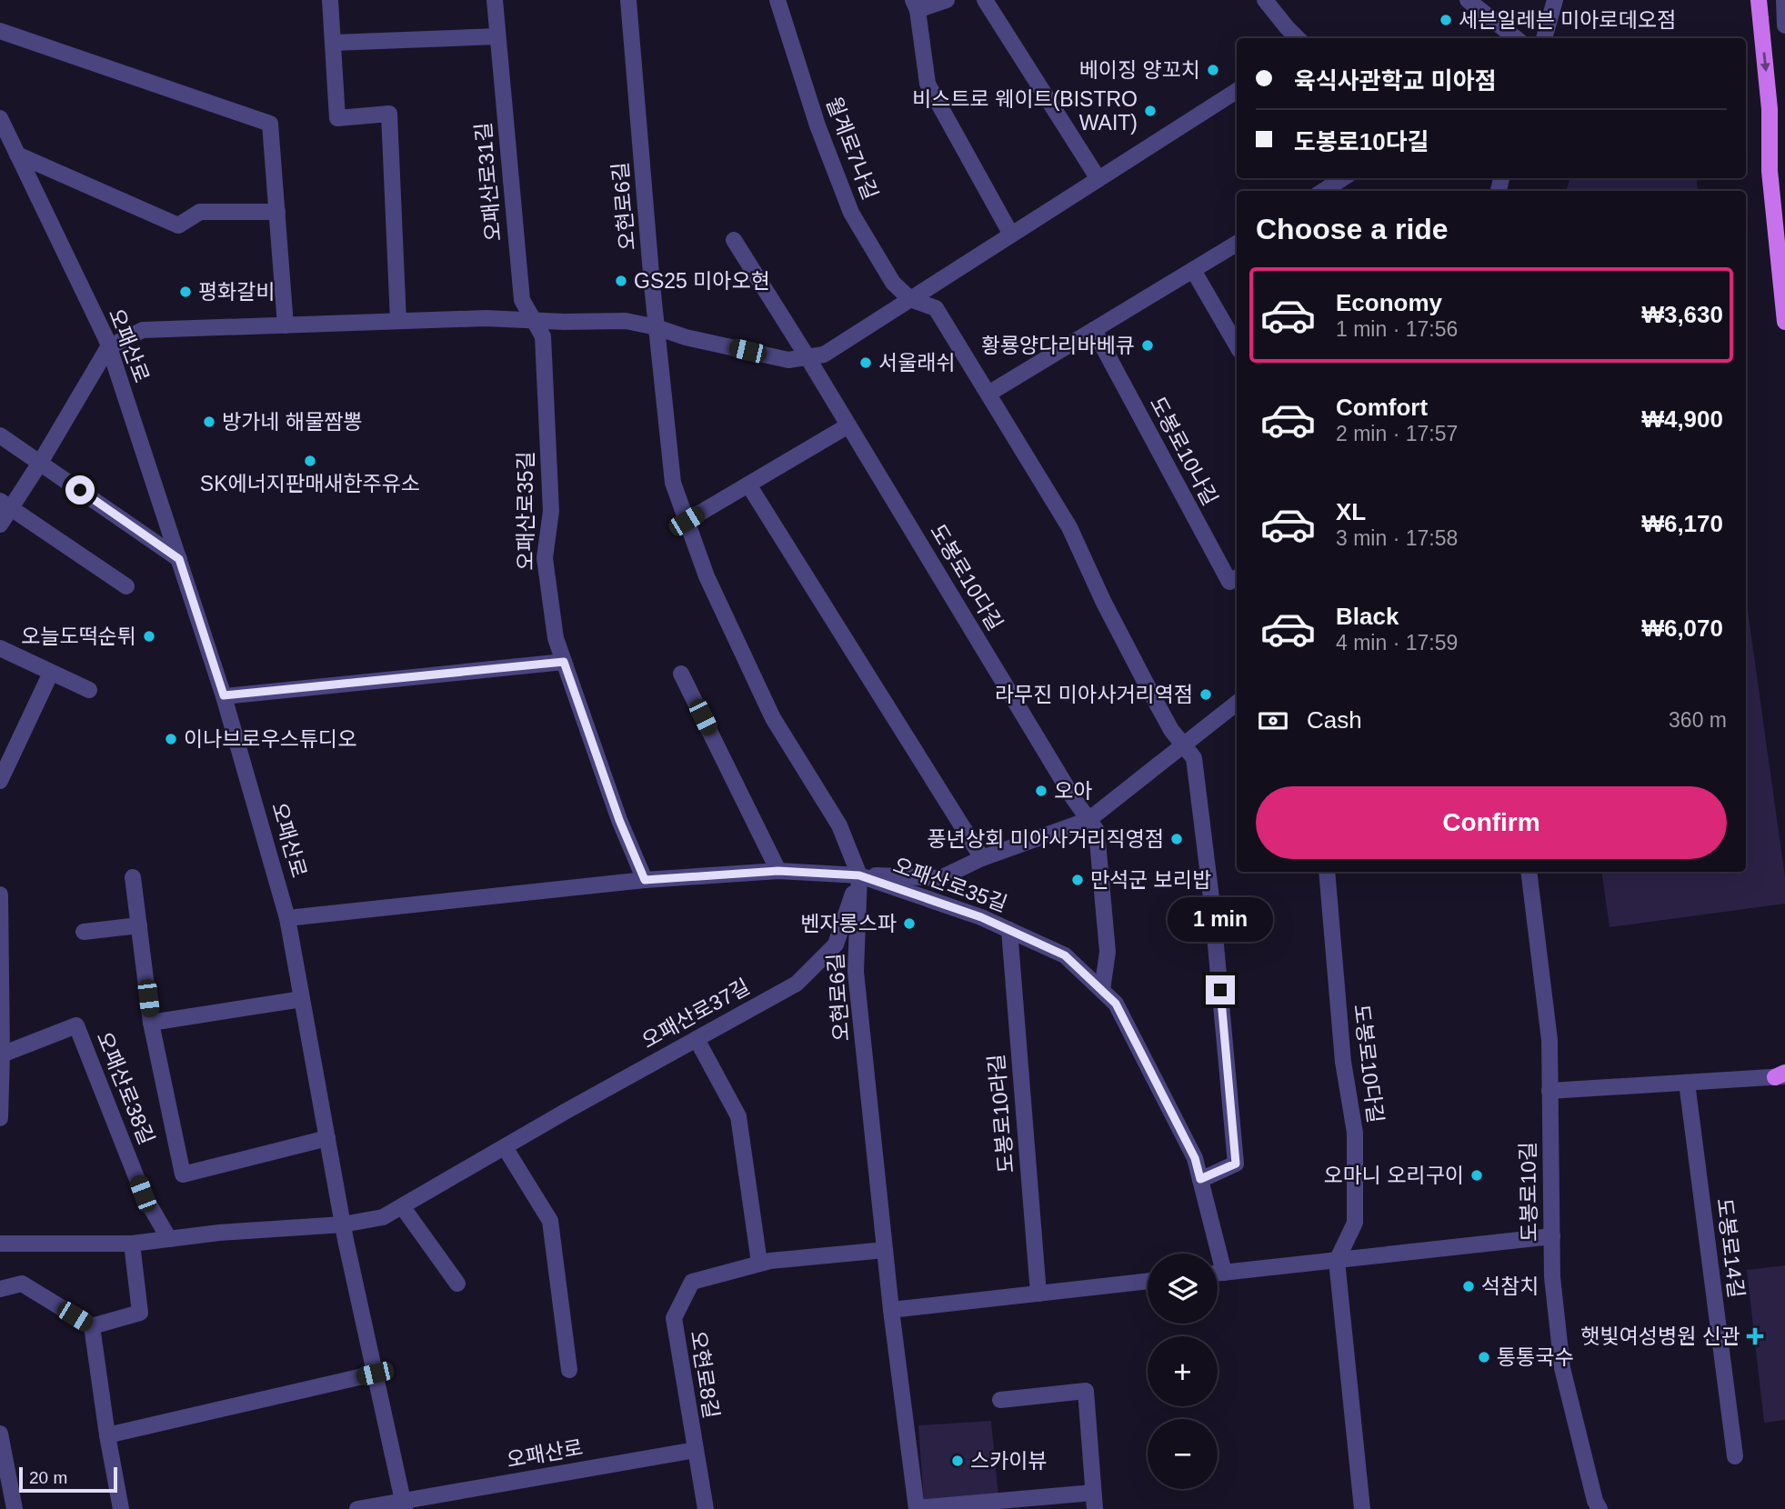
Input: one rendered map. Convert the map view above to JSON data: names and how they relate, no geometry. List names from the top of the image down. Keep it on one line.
{"streets":{"street":["월계로7나길","오패산로31길","오현로6길","오패산로","도봉로10나길","오패산로35길","도봉로10다길","오패산로37길","오패산로38길","도봉로10라길","도봉로10길","도봉로14길","오현로8길"]},"crossings":[["오패산로31길","오패산로35길"],["오현로6길","오패산로35길"],["오현로6길","오패산로37길"],["오현로6길","오현로8길"],["오패산로","오패산로35길"],["오패산로","오패산로37길"],["오패산로","오현로8길"],["오패산로35길","도봉로10다길"],["오패산로35길","오패산로37길"],["오패산로35길","도봉로10라길"]],"places":{"other":["세븐일레븐 미아로데오점","베이징 양꼬치","비스트로 웨이트(BISTRO WAIT)","GS25 미아오현","평화갈비","황룡양다리바베큐","서울래쉬","방가네 해물짬뽕","SK에너지판매새한주유소","오늘도떡순튀","라무진 미아사거리역점","이나브로우스튜디오","오아","풍년상회 미아사거리직영점","만석군 보리밥","벤자롱스파","오마니 오리구이","석참치","통통국수","스카이뷰"],"health":["햇빛여성병원 신관"]},"scale_bar":"20 m","page":{"banner":["육식사관학교 미아점","도봉로10다길"],"heading":"Choose a ride","list":[{"name":"Economy","note":"1 min · 17:56","value":"₩3,630"},{"name":"Comfort","note":"2 min · 17:57","value":"₩4,900"},{"name":"XL","note":"3 min · 17:58","value":"₩6,170"},{"name":"Black","note":"4 min · 17:59","value":"₩6,070"}],"pay":["Cash","360 m"],"buttons":"Confirm","bubble":"1 min","map_buttons":["+","−"],"scale":"20 m"}}
